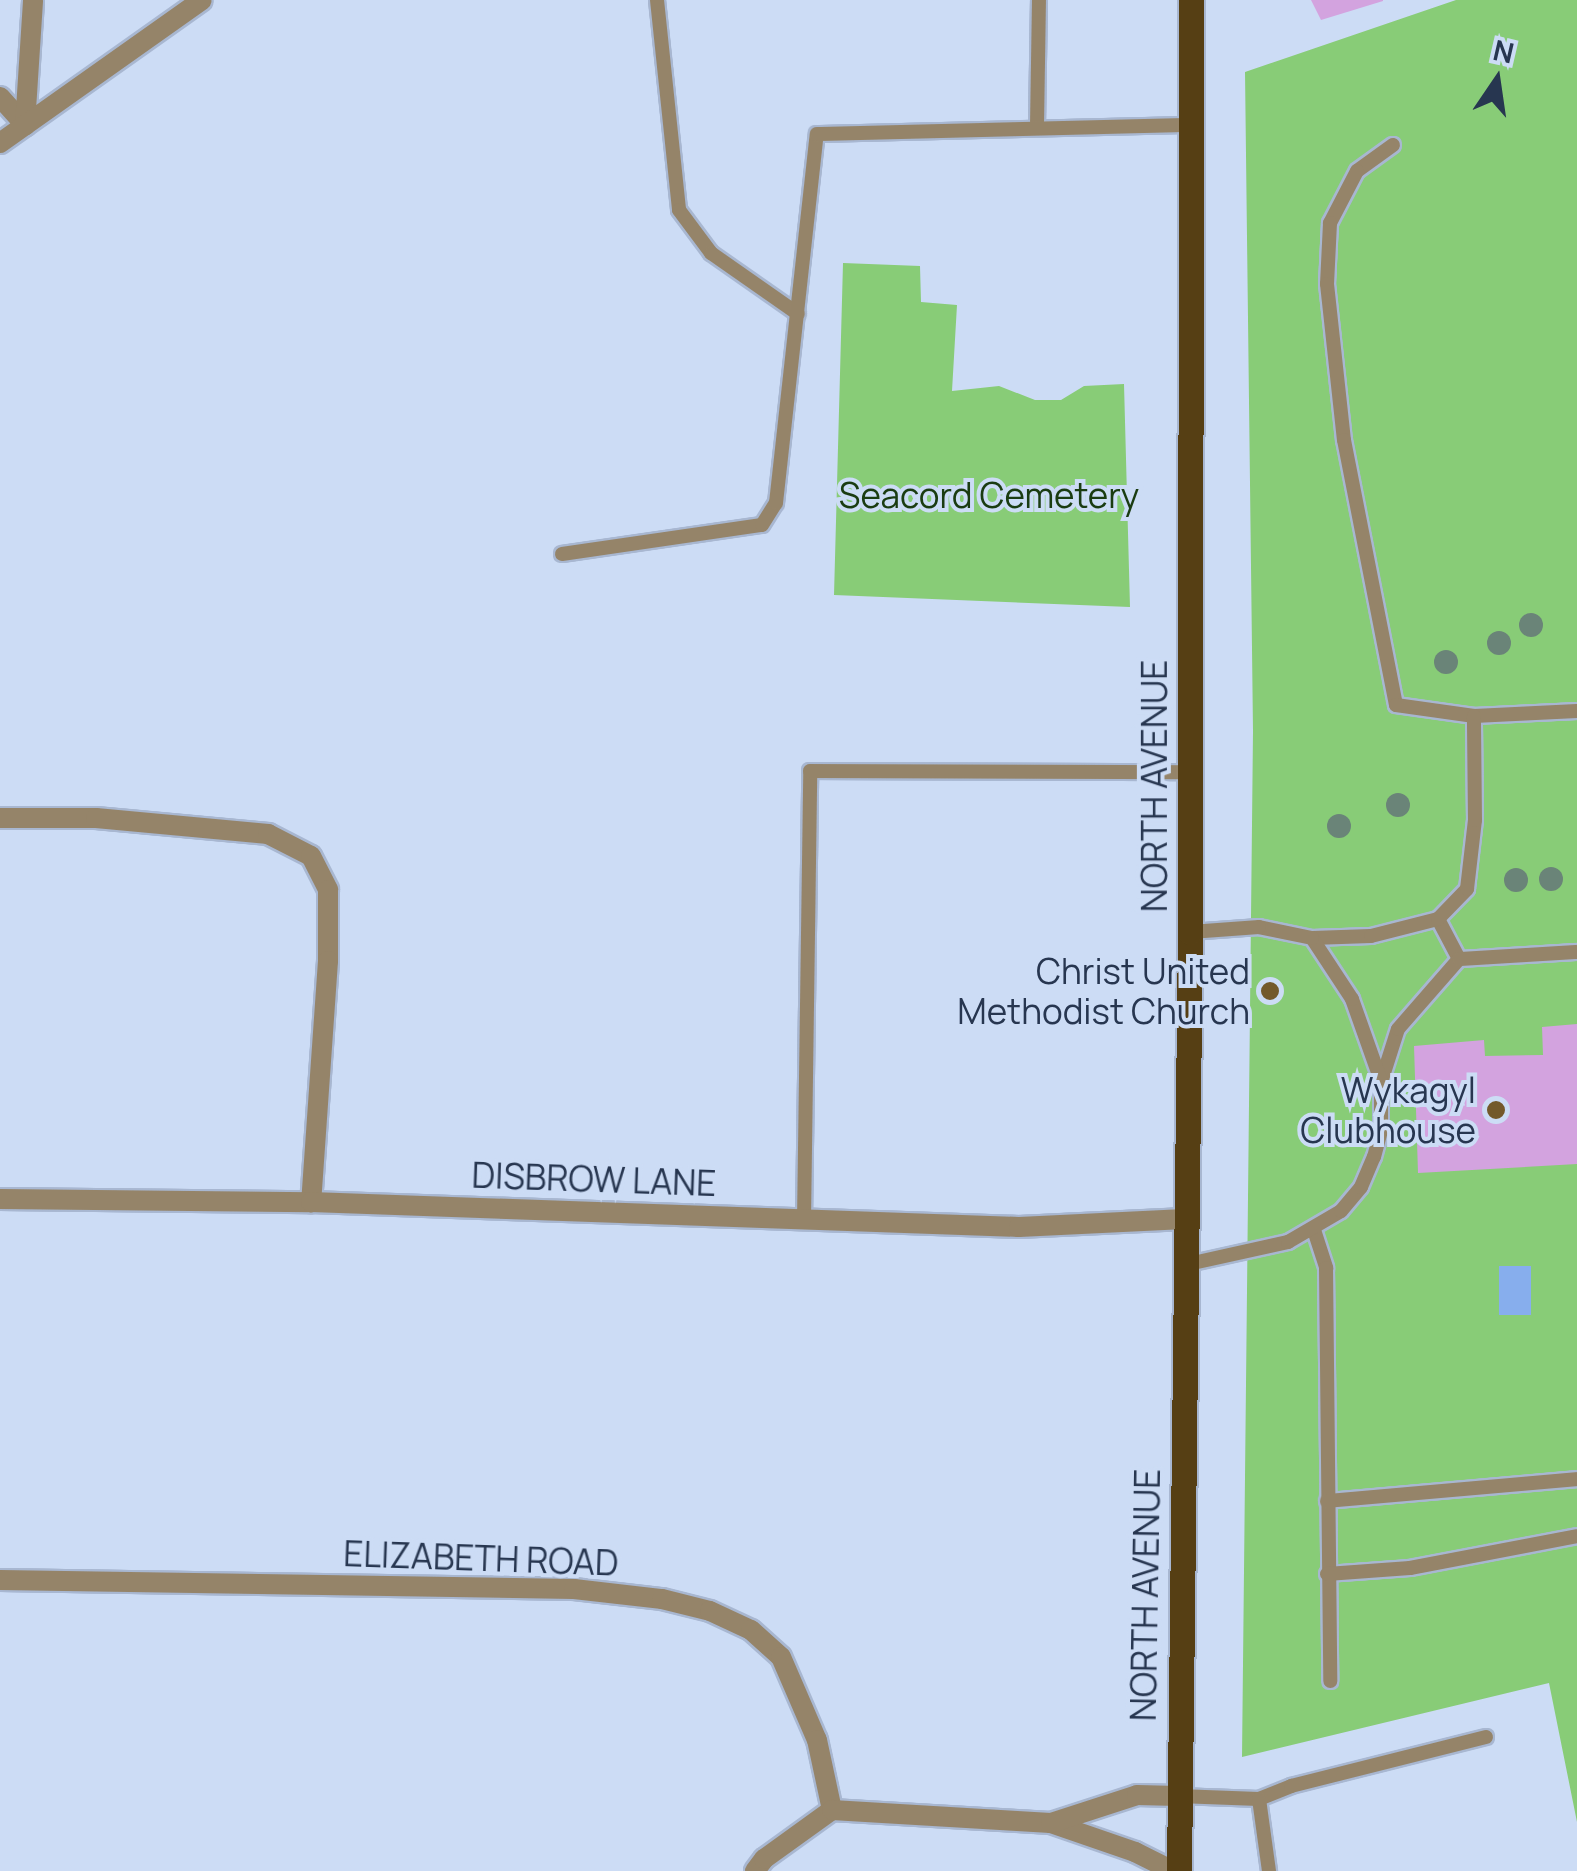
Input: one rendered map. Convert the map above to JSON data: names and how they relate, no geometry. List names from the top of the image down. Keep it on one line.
{"streets":{"main road":["NORTH AVENUE"],"street":["DISBROW LANE","ELIZABETH ROAD"]},"crossings":[["NORTH AVENUE","DISBROW LANE"]],"parks":["Seacord Cemetery"],"places":["Christ United Methodist Church","Wykagyl Clubhouse"],"north":"top"}
